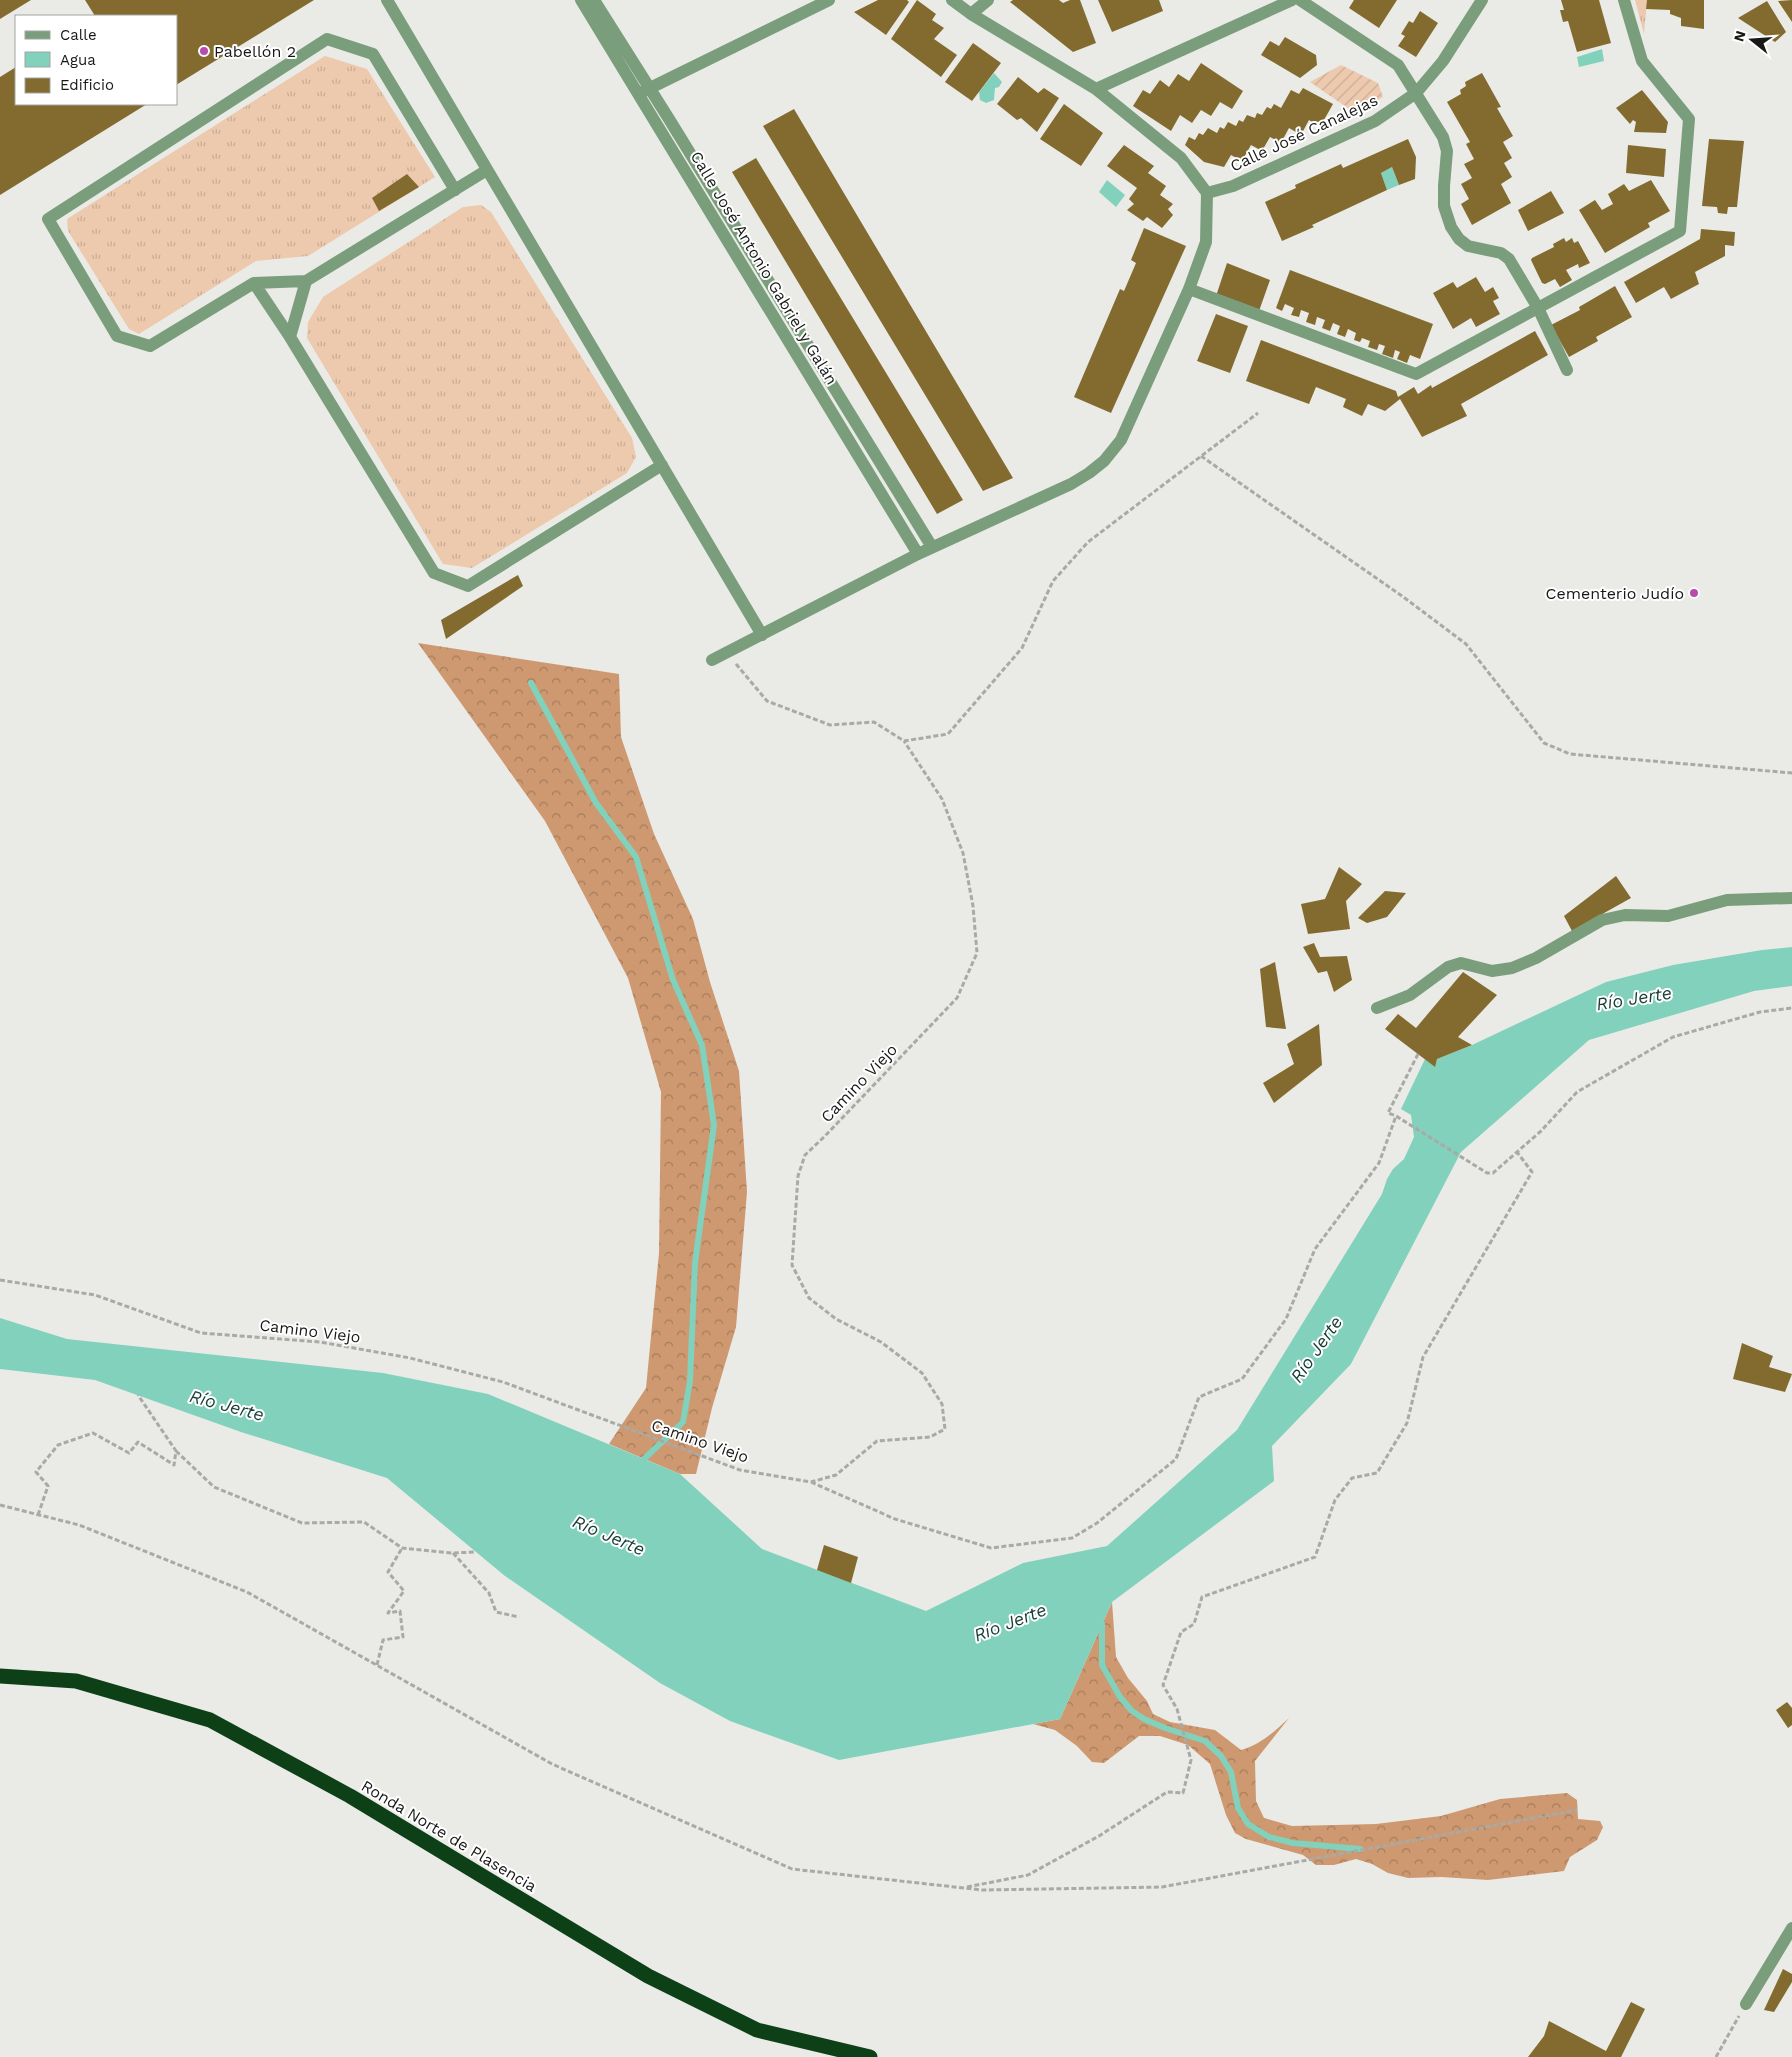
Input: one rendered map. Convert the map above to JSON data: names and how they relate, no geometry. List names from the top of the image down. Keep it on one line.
{"streets":{"highway":["Ronda Norte de Plasencia"],"street":["Calle José Canalejas","Calle José Antonio Gabriel y Galán"],"path":["Camino Viejo"]},"water":["Río Jerte"],"places":["Pabellón 2","Cementerio Judío"],"legend":["Calle","Agua","Edificio"],"north":"left"}
